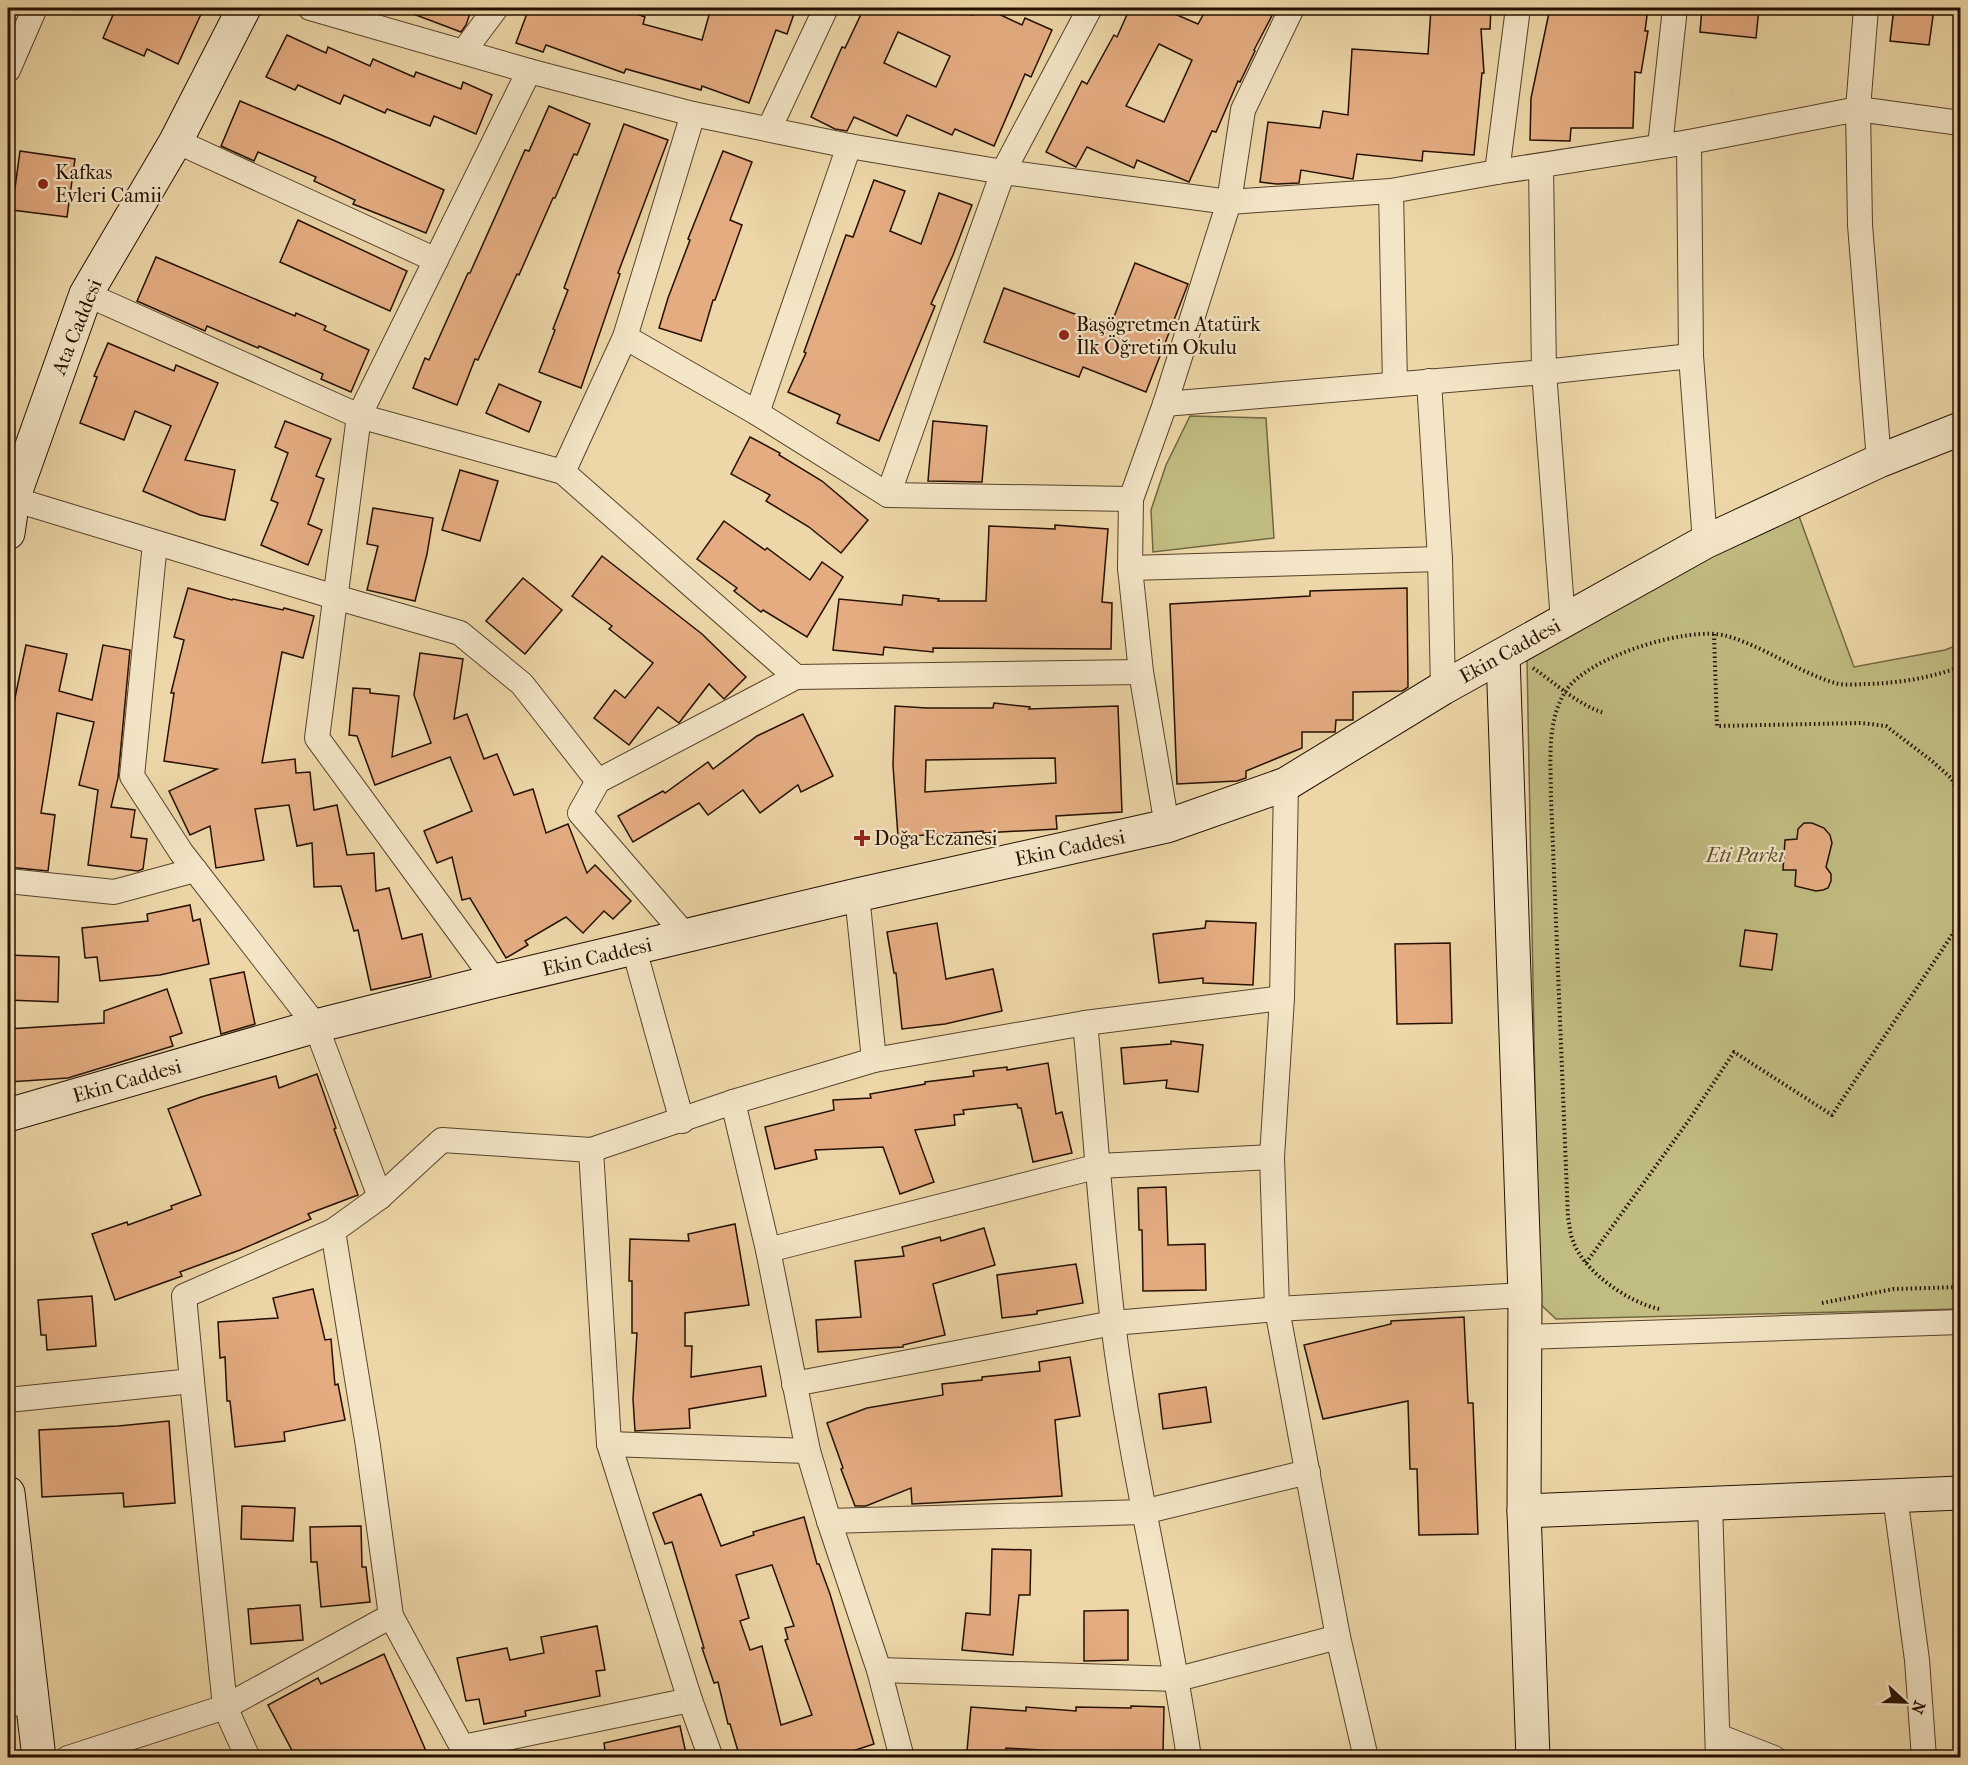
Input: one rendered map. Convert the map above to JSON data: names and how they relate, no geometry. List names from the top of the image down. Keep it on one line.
{"streets":{"street":["Ata Caddesi","Ekin Caddesi"]},"parks":["Eti Parkı"],"places":{"other":["Kafkas Evleri Camii","Başögretmen Atatürk İlk Öğretim Okulu"],"health":["Doğa Eczanesi"]},"north":"right"}
